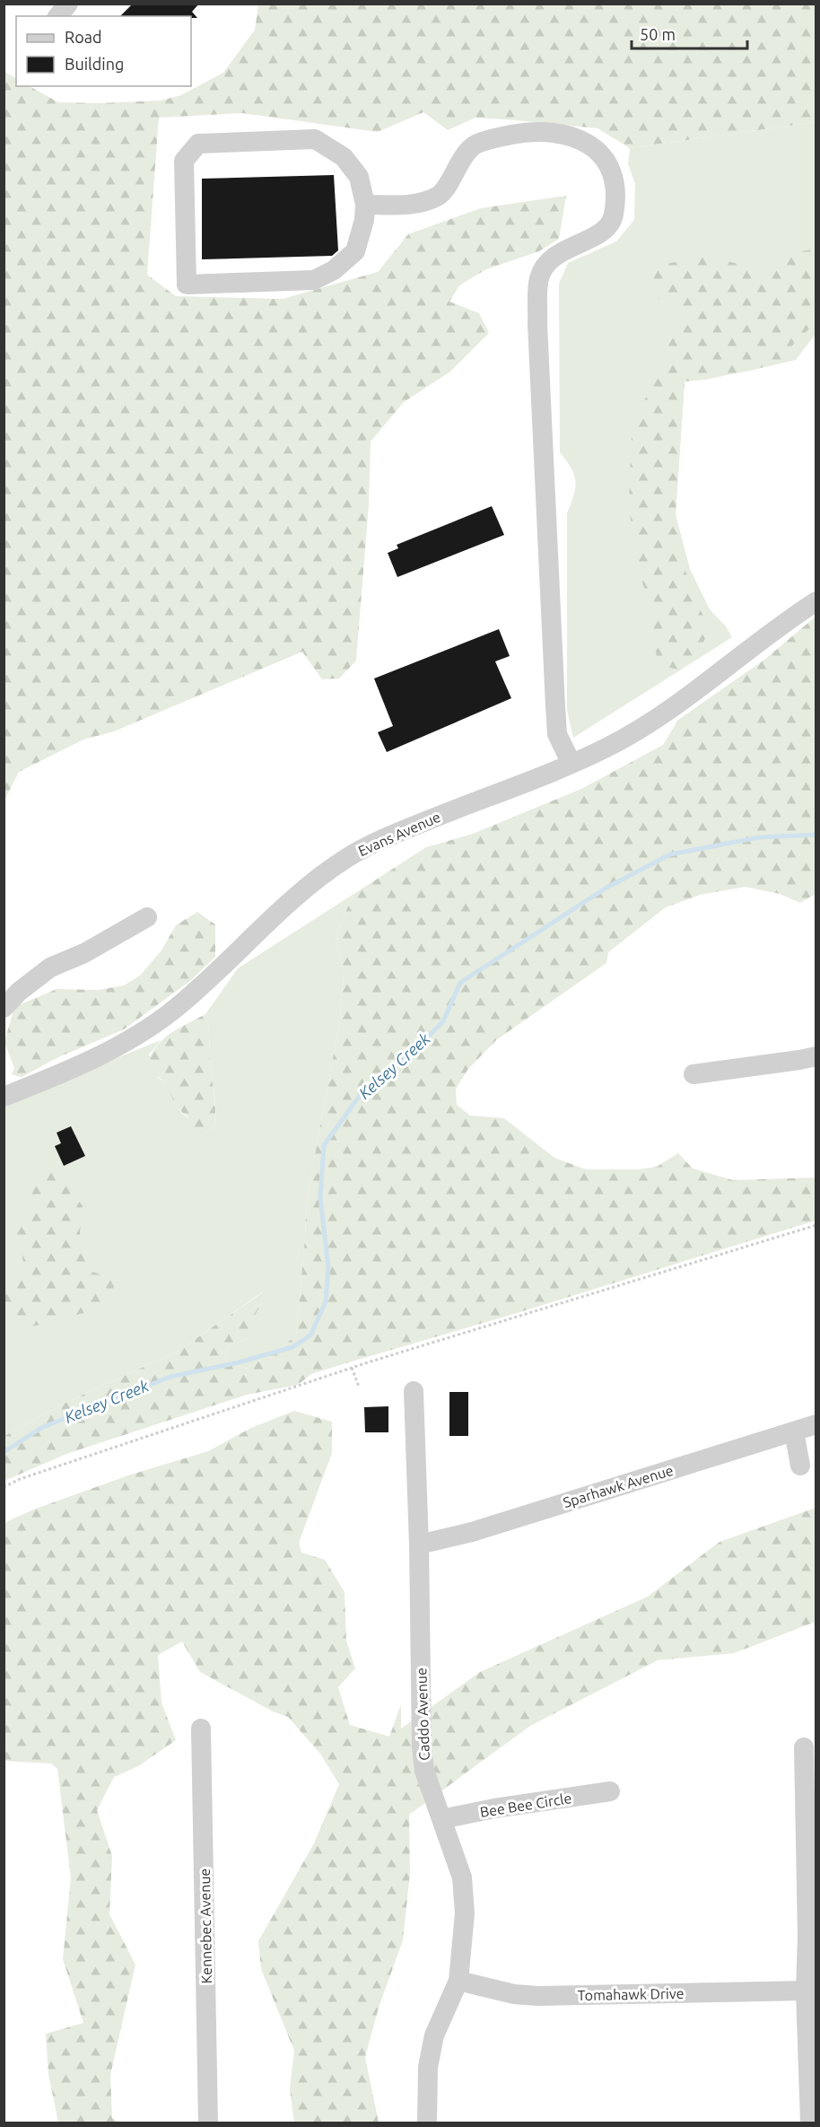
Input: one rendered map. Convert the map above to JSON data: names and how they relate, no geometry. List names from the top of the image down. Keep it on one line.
{"streets":{"street":["Evans Avenue","Sparhawk Avenue","Caddo Avenue","Bee Bee Circle","Kennebec Avenue","Tomahawk Drive"]},"crossings":[["Sparhawk Avenue","Caddo Avenue"],["Caddo Avenue","Bee Bee Circle"],["Caddo Avenue","Tomahawk Drive"]],"water":["Kelsey Creek"],"legend":["Road","Building"],"scale_bar":"50 m"}
